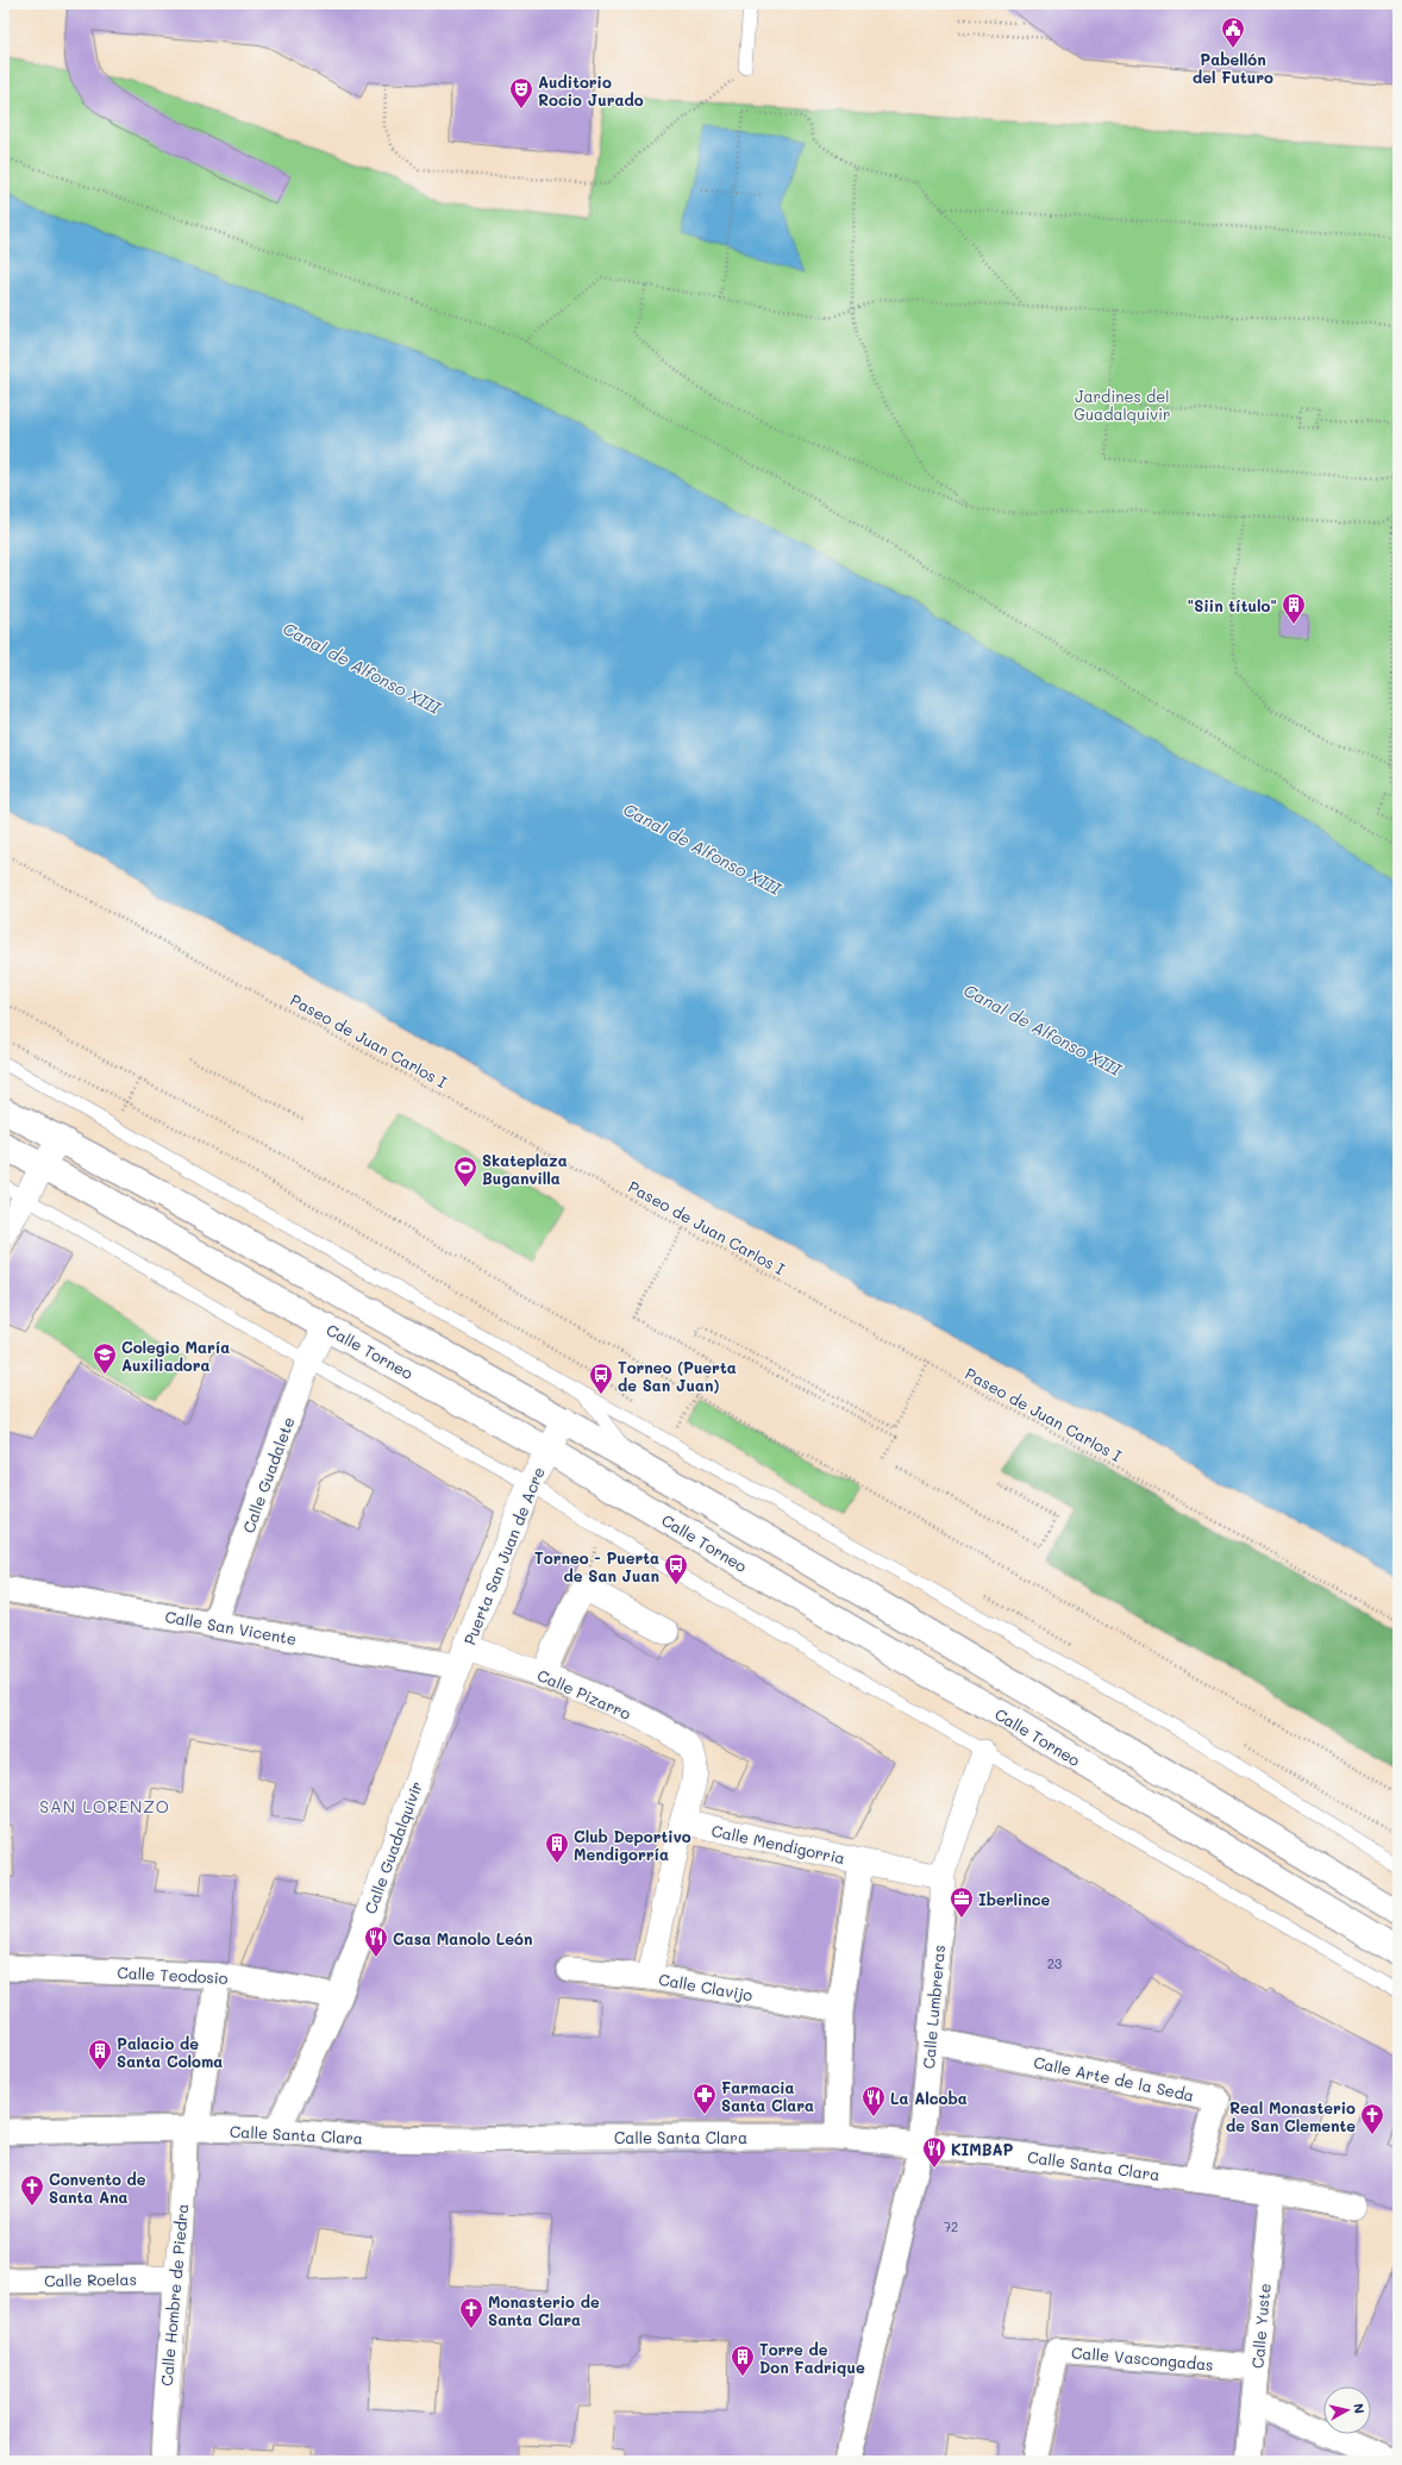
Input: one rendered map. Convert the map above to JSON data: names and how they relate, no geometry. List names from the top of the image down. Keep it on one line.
{"streets":{"main road":["Calle Torneo"],"street":["Calle Guadalete","Puerta San Juan de Acre","Calle San Vicente","Calle Pizarro","Calle Mendigorria","Calle Guadalquivir","Calle Teodosio","Calle Clavijo","Calle Lumbreras","Calle Arte de la Seda","Calle Santa Clara","Calle Roelas","Calle Hombre de Piedra","Calle Yuste","Calle Vascongadas"],"path":["Paseo de Juan Carlos I"]},"crossings":[["Calle Torneo","Calle Guadalete"],["Calle Torneo","Puerta San Juan de Acre"],["Calle Guadalete","Calle San Vicente"],["Puerta San Juan de Acre","Calle San Vicente"],["Puerta San Juan de Acre","Calle Pizarro"],["Puerta San Juan de Acre","Calle Guadalquivir"],["Calle San Vicente","Calle Pizarro"],["Calle San Vicente","Calle Guadalquivir"],["Calle Pizarro","Calle Mendigorria"],["Calle Pizarro","Calle Guadalquivir"],["Calle Mendigorria","Calle Lumbreras"],["Calle Guadalquivir","Calle Teodosio"],["Calle Guadalquivir","Calle Santa Clara"],["Calle Teodosio","Calle Hombre de Piedra"],["Calle Lumbreras","Calle Arte de la Seda"],["Calle Lumbreras","Calle Santa Clara"],["Calle Arte de la Seda","Calle Santa Clara"],["Calle Santa Clara","Calle Hombre de Piedra"],["Calle Santa Clara","Calle Yuste"],["Calle Roelas","Calle Hombre de Piedra"],["Calle Yuste","Calle Vascongadas"]],"districts":["SAN LORENZO"],"water":["Canal de Alfonso XIII"],"parks":["Jardines del Guadalquivir"],"places":{"public building":["Pabellón del Futuro"],"theatre":["Auditorio Rocio Jurado"],"building":["\"Siin título\"","Club Deportivo Mendigorría","Palacio de Santa Coloma","Torre de Don Fadrique"],"sports":["Skateplaza Buganvilla"],"school or university":["Colegio María Auxiliadora"],"bus stop":["Torneo (Puerta de San Juan)","Torneo - Puerta de San Juan"],"office":["Iberlince"],"restaurant":["Casa Manolo León","La Alcoba","KIMBAP"],"pharmacy":["Farmacia Santa Clara"],"church":["Real Monasterio de San Clemente","Convento de Santa Ana","Monasterio de Santa Clara"]},"house_numbers":["23","72"],"north":"right"}
